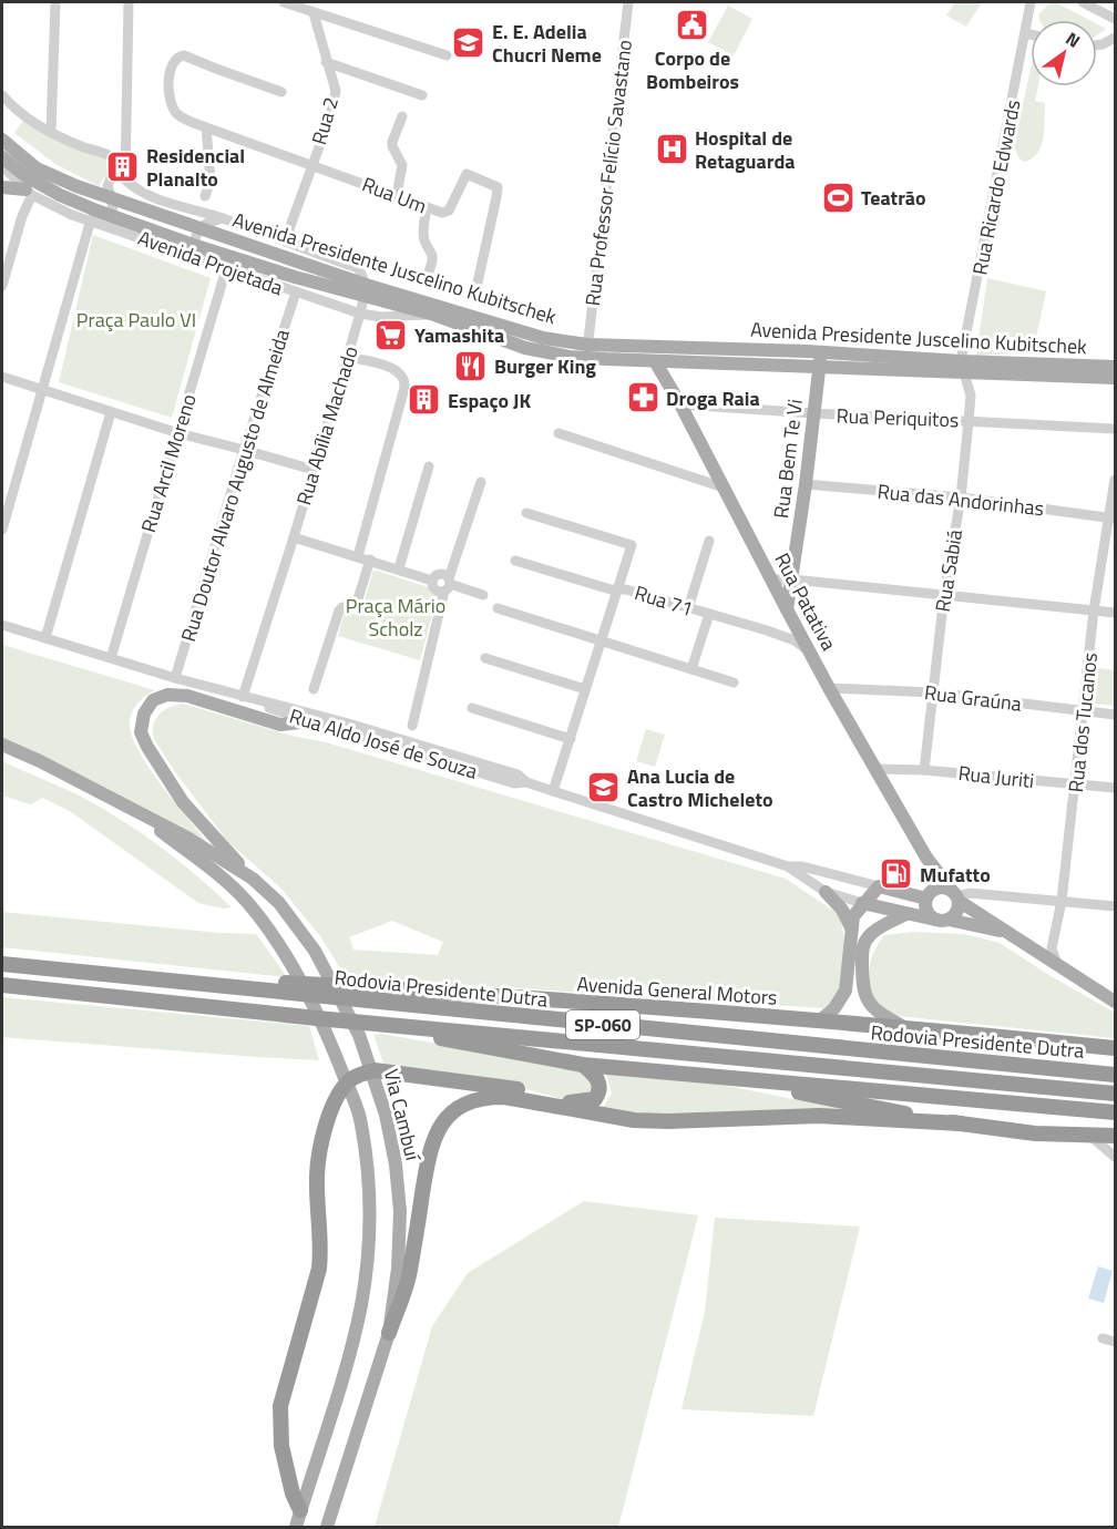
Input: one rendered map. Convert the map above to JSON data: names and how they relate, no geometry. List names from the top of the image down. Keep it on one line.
{"streets":{"highway":["Rodovia Presidente Dutra","Avenida General Motors","SP-060"],"main road":["Avenida Presidente Juscelino Kubitschek","Rua Bem Te Vi","Rua Patativa","Via Cambuí"],"street":["Rua 2","Rua Professor Felício Savastano","Rua Ricardo Edwards","Rua Um","Avenida Projetada","Rua Periquitos","Rua Abília Machado","Rua Arcil Moreno","Rua Doutor Alvaro Augusto de Almeida","Rua das Andorinhas","Rua Sabiá","Rua 71","Rua Graúna","Rua dos Tucanos","Rua Aldo José de Souza","Rua Juriti"]},"crossings":[["Rua 2","Rua Um"],["Rua Professor Felício Savastano","Avenida Presidente Juscelino Kubitschek"],["Rua Ricardo Edwards","Avenida Presidente Juscelino Kubitschek"],["Rua Ricardo Edwards","Rua Sabiá"],["Avenida Projetada","Avenida Presidente Juscelino Kubitschek"],["Avenida Projetada","Rua Abília Machado"],["Avenida Projetada","Rua Arcil Moreno"],["Avenida Projetada","Rua Doutor Alvaro Augusto de Almeida"],["Avenida Presidente Juscelino Kubitschek","Rua Abília Machado"],["Avenida Presidente Juscelino Kubitschek","Rua Bem Te Vi"],["Avenida Presidente Juscelino Kubitschek","Rua Sabiá"],["Avenida Presidente Juscelino Kubitschek","Rua Patativa"],["Rua Periquitos","Rua Bem Te Vi"],["Rua Periquitos","Rua Sabiá"],["Rua Periquitos","Rua Patativa"],["Rua Abília Machado","Rua Aldo José de Souza"],["Rua Bem Te Vi","Rua das Andorinhas"],["Rua Bem Te Vi","Rua Patativa"],["Rua Arcil Moreno","Rua Aldo José de Souza"],["Rua Doutor Alvaro Augusto de Almeida","Rua Aldo José de Souza"],["Rua das Andorinhas","Rua Sabiá"],["Rua das Andorinhas","Rua dos Tucanos"],["Rua Sabiá","Rua Graúna"],["Rua Sabiá","Rua Juriti"],["Rua 71","Rua Patativa"],["Rua Patativa","Rua Graúna"],["Rua Patativa","Rua Juriti"],["Rua Graúna","Rua dos Tucanos"],["Rua dos Tucanos","Rua Juriti"],["Rodovia Presidente Dutra","Avenida General Motors"]],"parks":["Praça Paulo VI","Praça Mário Scholz"],"places":{"public building":["Corpo de Bombeiros"],"school or university":["E. E. Adelia Chucri Neme","Ana Lucia de Castro Micheleto"],"hospital":["Hospital de Retaguarda"],"building":["Residencial Planalto","Espaço JK"],"sports":["Teatrão"],"supermarket":["Yamashita"],"restaurant":["Burger King"],"pharmacy":["Droga Raia"],"fuel station":["Mufatto"]},"north":"top right"}
